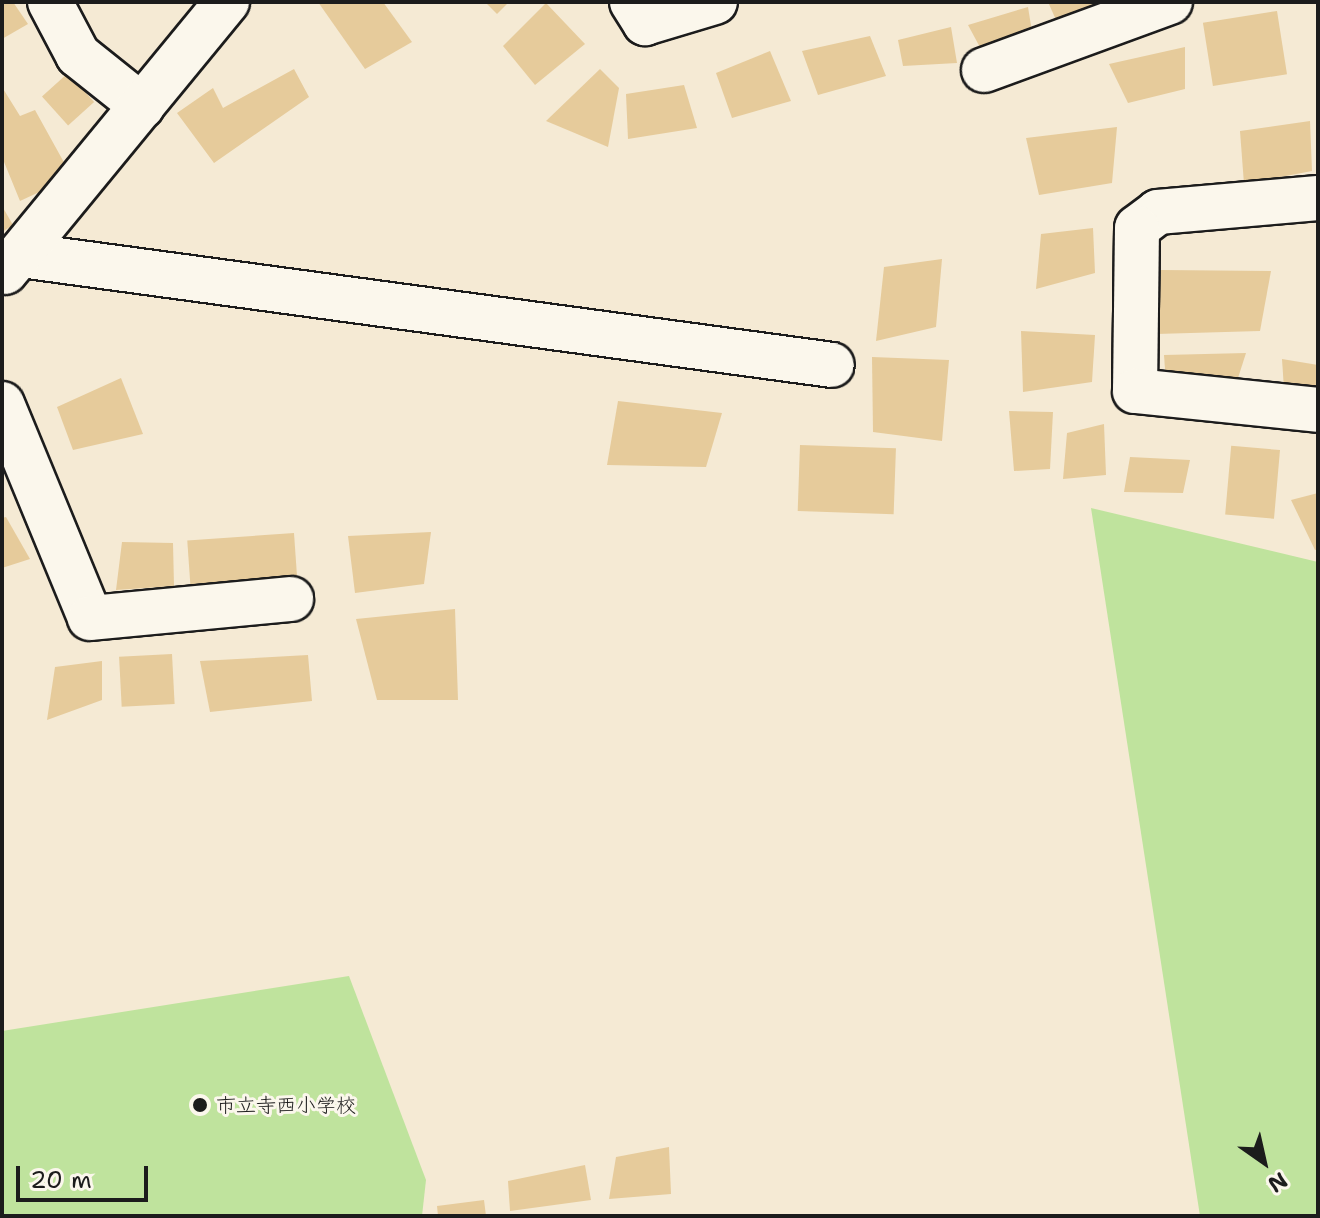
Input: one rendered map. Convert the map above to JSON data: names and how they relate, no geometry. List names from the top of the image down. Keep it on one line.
{"places":["市立寺西小学校"],"scale_bar":"20 m","north":"bottom right"}
